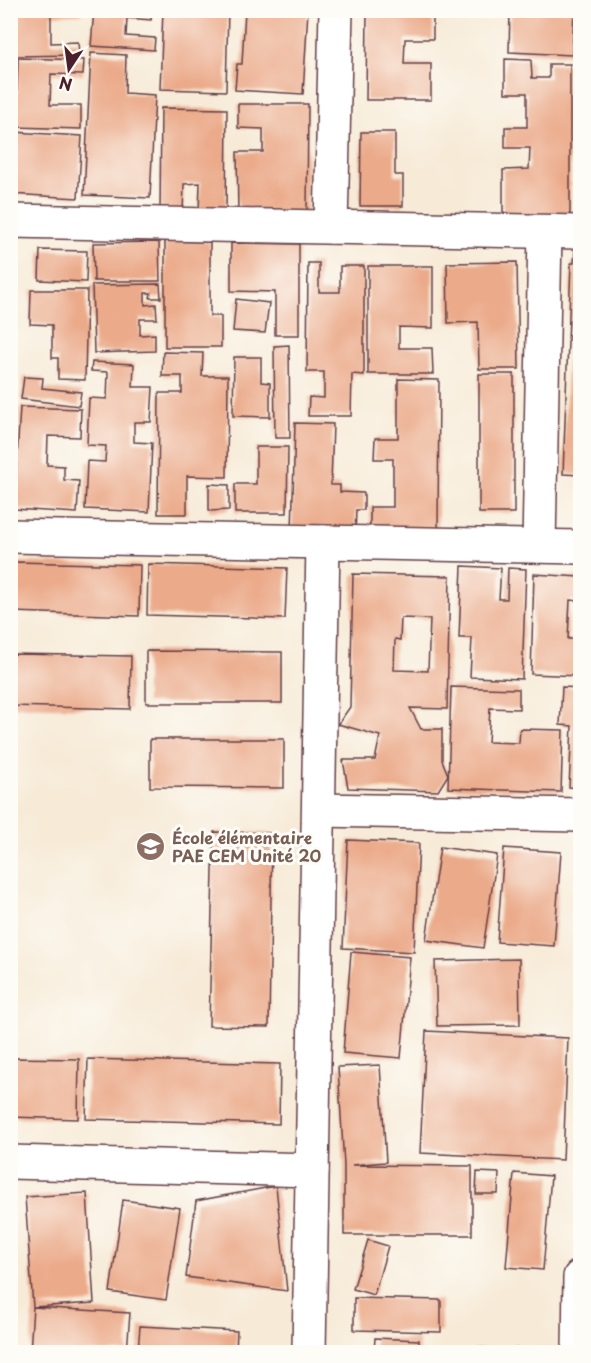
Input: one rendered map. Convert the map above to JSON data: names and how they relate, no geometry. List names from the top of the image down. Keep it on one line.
{"places":{"school or university":["École élémentaire PAE CEM Unité 20"]},"north":"bottom"}
